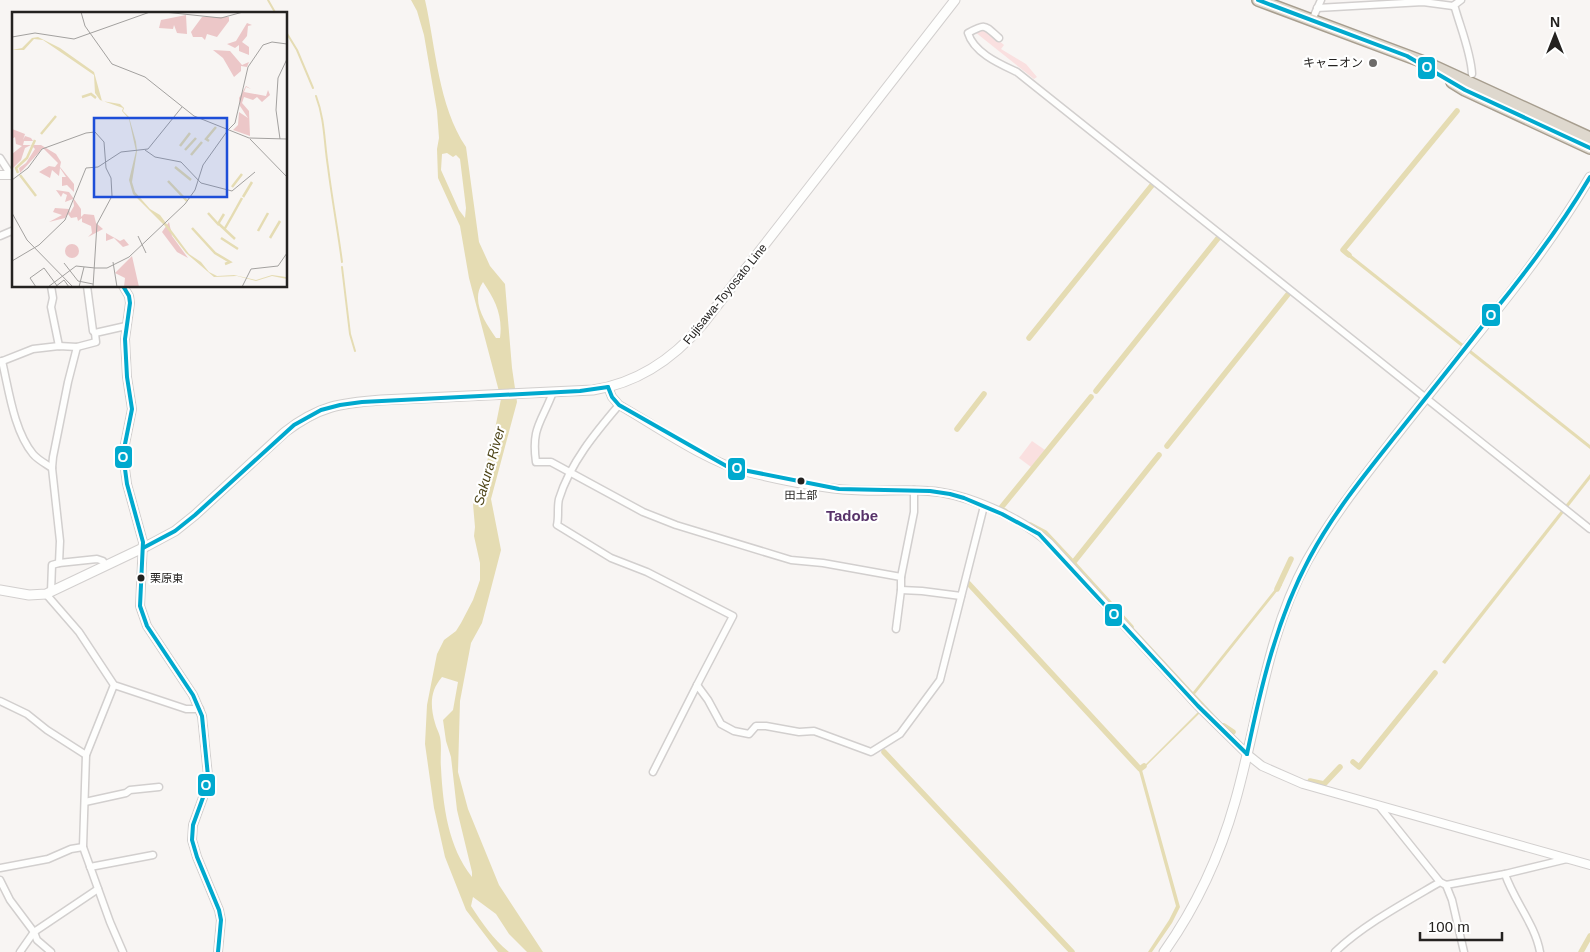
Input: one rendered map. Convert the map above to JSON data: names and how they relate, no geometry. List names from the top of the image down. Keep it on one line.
{"streets":{"main road":["Fujisawa-Toyosato Line"]},"districts":["Tadobe"],"water":["Sakura River"],"places":["キャニオン","田土部","栗原東"],"lines":["transit line O"],"scale_bar":"100 m","north":"top"}
